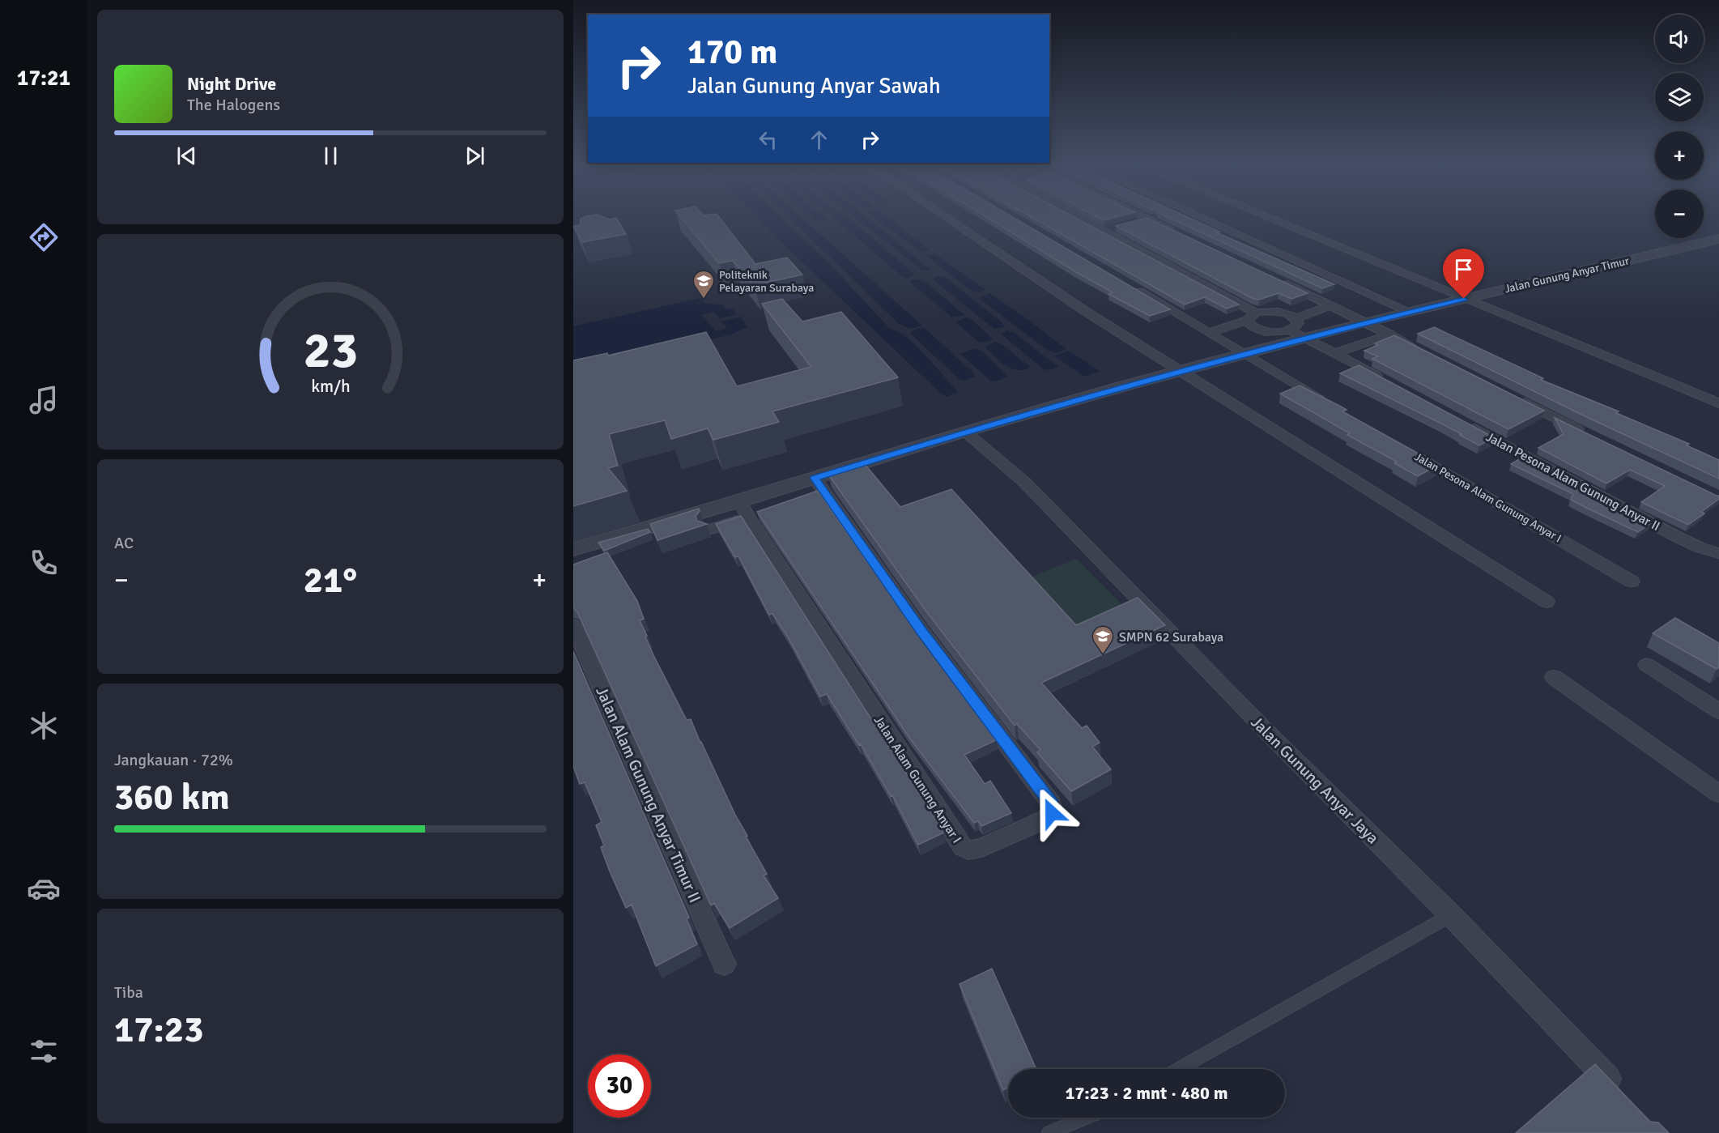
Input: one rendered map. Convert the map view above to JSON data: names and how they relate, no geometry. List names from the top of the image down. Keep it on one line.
{"streets":{"street":["Jalan Gunung Anyar Timur","Jalan Pesona Alam Gunung Anyar II","Jalan Pesona Alam Gunung Anyar I","Jalan Alam Gunung Anyar I","Jalan Gunung Anyar Jaya","Jalan Alam Gunung Anyar Timur II"]},"crossings":[["Jalan Gunung Anyar Timur","Jalan Alam Gunung Anyar I"],["Jalan Gunung Anyar Timur","Jalan Gunung Anyar Jaya"]],"places":{"school or university":["Politeknik Pelayaran Surabaya","SMPN 62 Surabaya"]},"page":{"tabs":"17:21","map_buttons":["+","−"],"turn":["170 m","Jalan Gunung Anyar Sawah"],"song":["Night Drive","The Halogens"],"tile":["AC",["Jangkauan · 72%","360 km"],["Tiba","17:23"]],"heat":["−","21°","+"],"limit":"30","trip":"17:23 · 2 mnt · 480 m","gauge":["23","km/h"]}}
